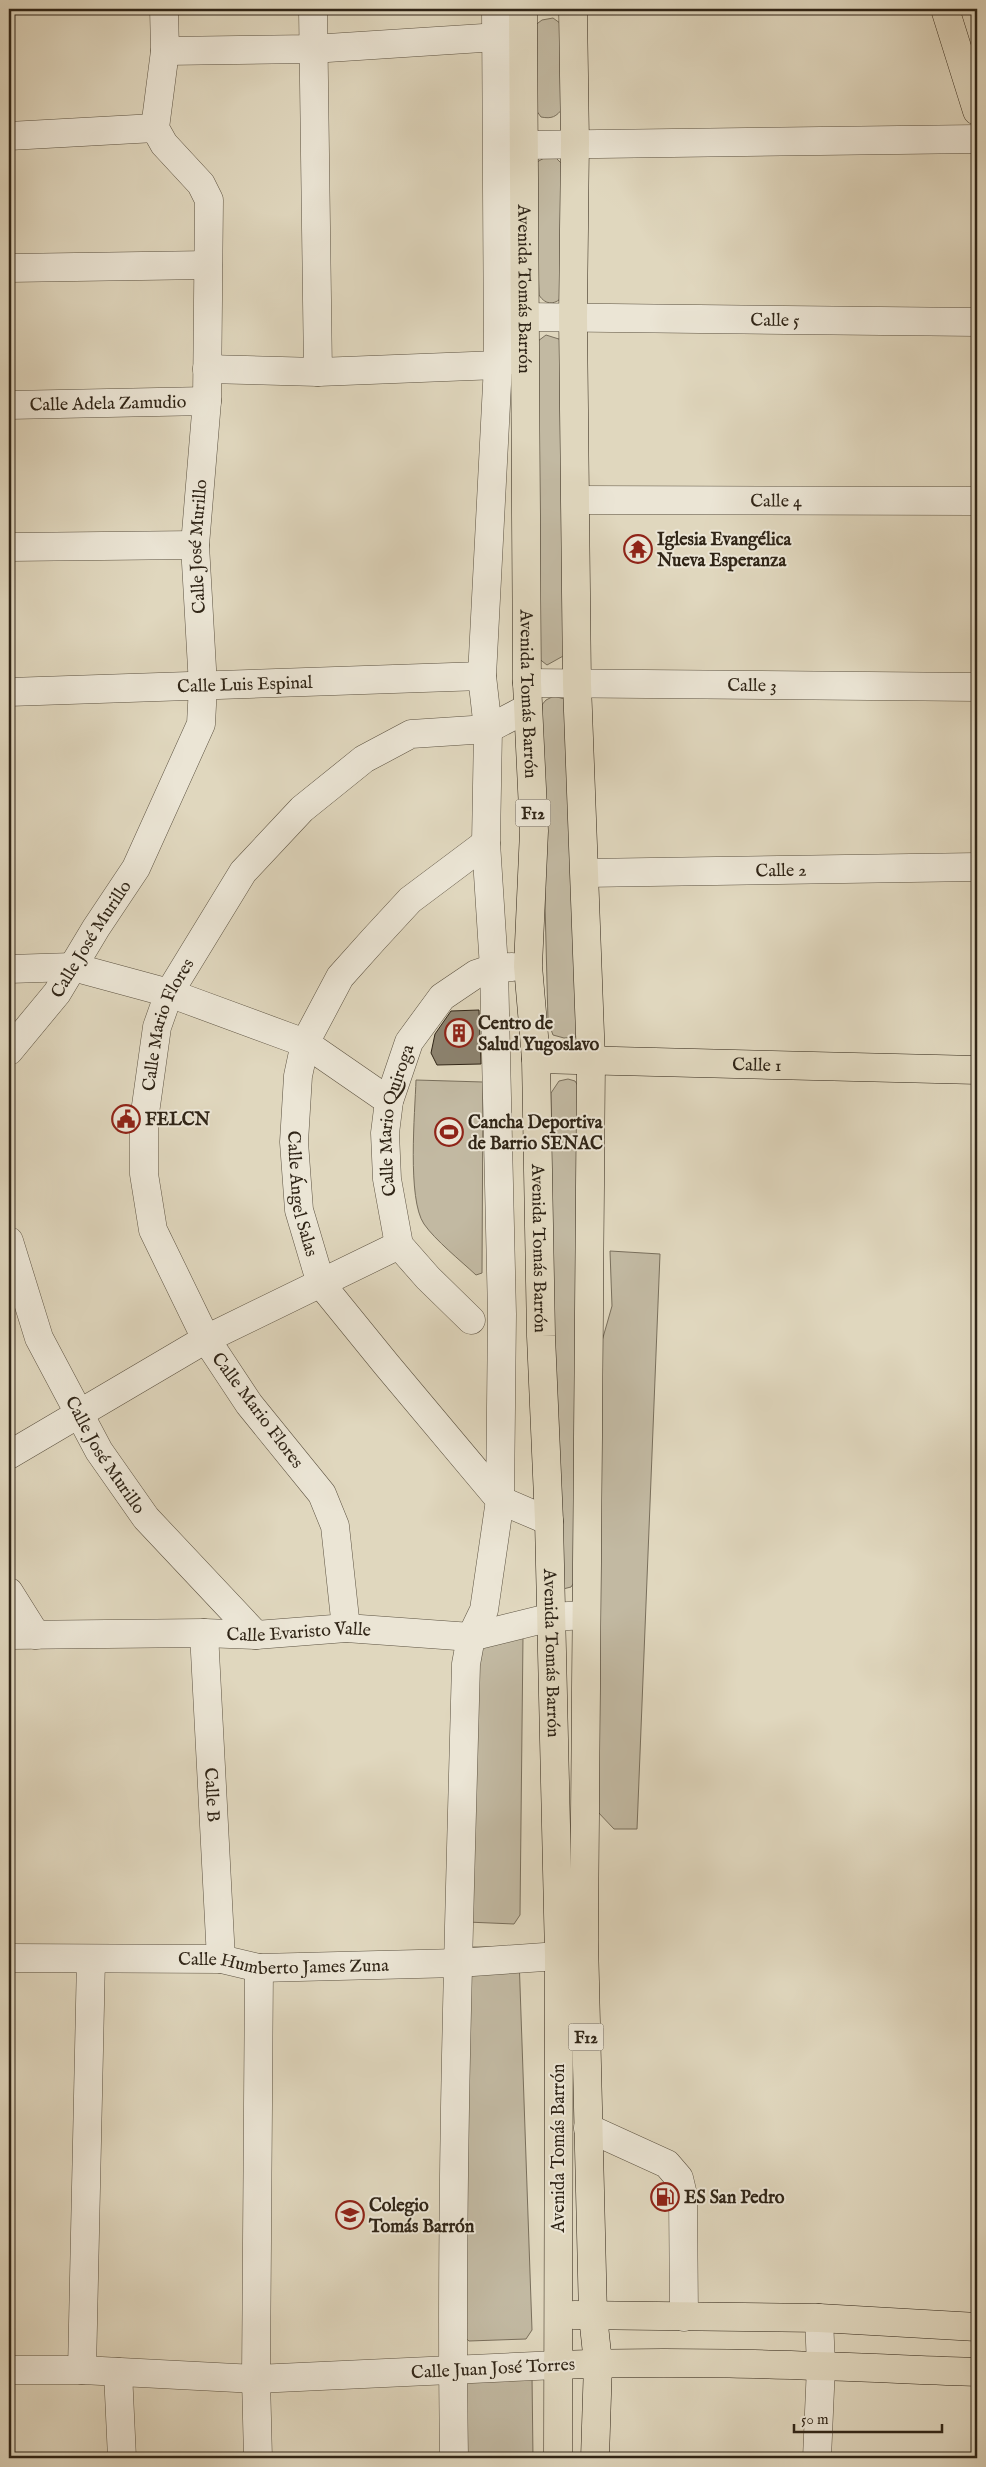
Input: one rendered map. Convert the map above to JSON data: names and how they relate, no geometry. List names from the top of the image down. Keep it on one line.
{"streets":{"main road":["Avenida Tomás Barrón","F12","Calle 1","Calle Juan José Torres"],"street":["Calle 5","Calle Adela Zamudio","Calle 4","Calle José Murillo","Calle Luis Espinal","Calle 3","Calle 2","Calle Mario Flores","Calle Mario Quiroga","Calle Ángel Salas","Calle Evaristo Valle","Calle B","Calle Humberto James Zuna"]},"crossings":[["Avenida Tomás Barrón","Calle 5"],["Avenida Tomás Barrón","Calle 4"],["Avenida Tomás Barrón","Calle 3"],["Avenida Tomás Barrón","Calle 2"],["Avenida Tomás Barrón","Calle Mario Flores"],["Avenida Tomás Barrón","Calle 1"],["Avenida Tomás Barrón","Calle Mario Quiroga"],["Avenida Tomás Barrón","Calle Ángel Salas"],["Avenida Tomás Barrón","Calle Evaristo Valle"],["Avenida Tomás Barrón","Calle Humberto James Zuna"],["Avenida Tomás Barrón","Calle Juan José Torres"],["Calle Adela Zamudio","Calle José Murillo"],["Calle José Murillo","Calle Luis Espinal"],["Calle José Murillo","Calle Evaristo Valle"],["Calle 3","Calle Mario Flores"],["Calle Mario Flores","Calle Evaristo Valle"],["Calle Evaristo Valle","Calle B"],["Calle B","Calle Humberto James Zuna"]],"places":{"temple":["Iglesia Evangélica Nueva Esperanza"],"building":["Centro de Salud Yugoslavo"],"public building":["FELCN"],"sports":["Cancha Deportiva de Barrio SENAC"],"fuel station":["ES San Pedro"],"school or university":["Colegio Tomás Barrón"]},"scale_bar":"50 m"}
